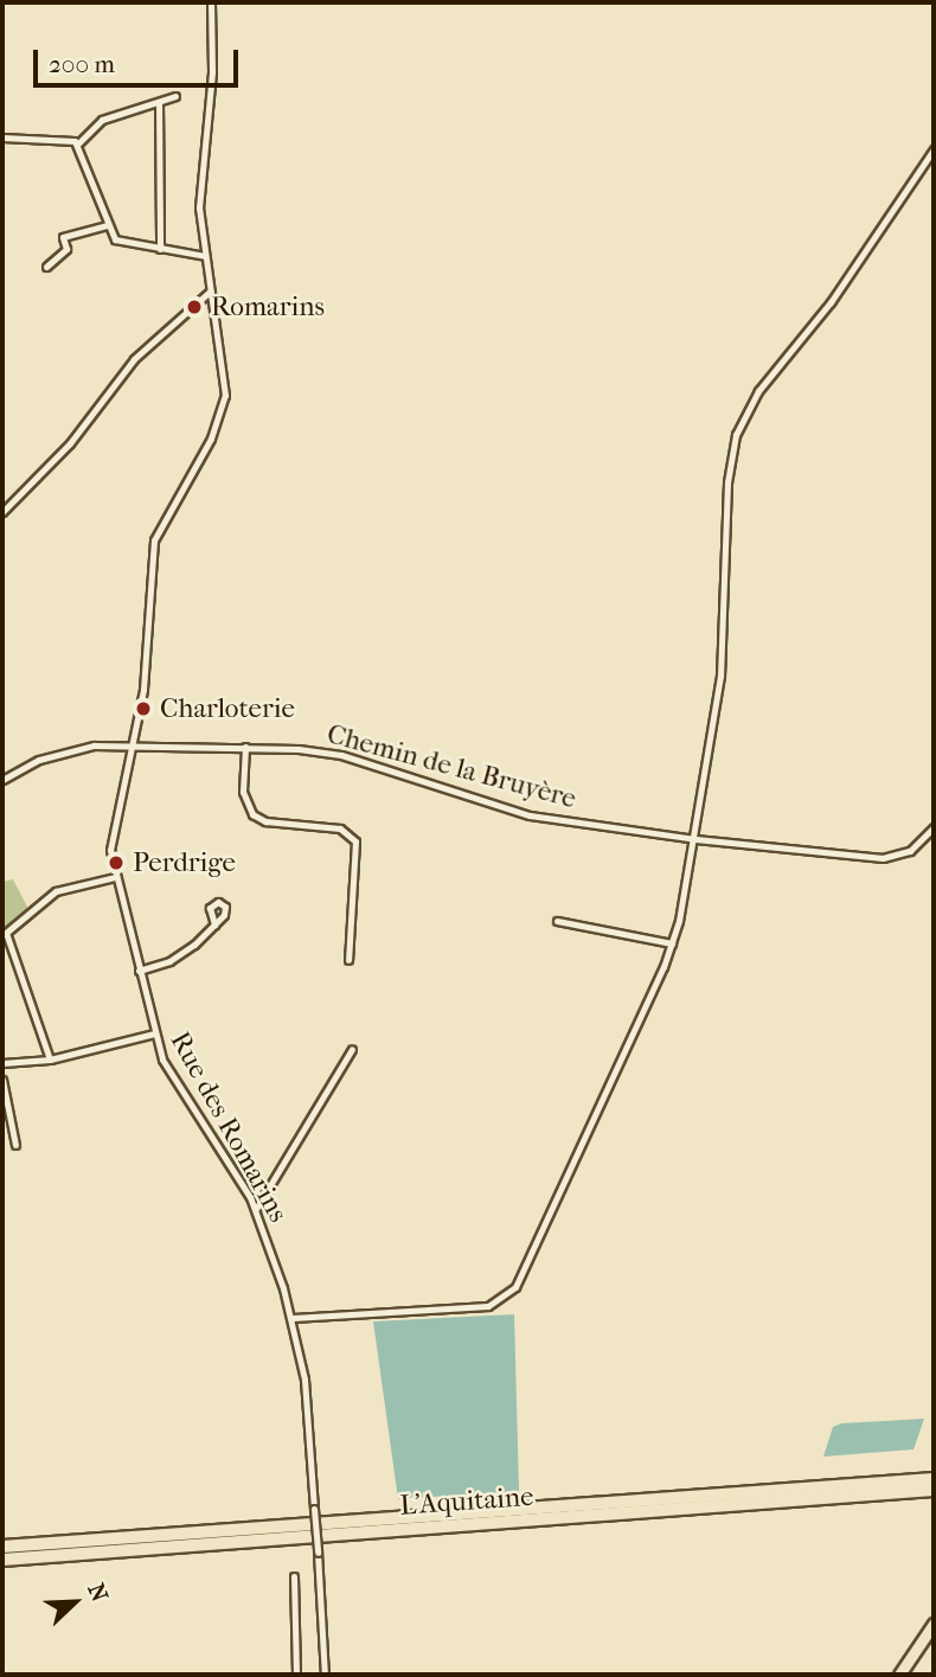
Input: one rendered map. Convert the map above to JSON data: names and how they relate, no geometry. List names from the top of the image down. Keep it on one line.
{"streets":{"highway":["L'Aquitaine"],"street":["Chemin de la Bruyère","Rue des Romarins"]},"crossings":[["Chemin de la Bruyère","Rue des Romarins"]],"places":["Romarins","Charloterie","Perdrige"],"scale_bar":"200 m","north":"top right"}
